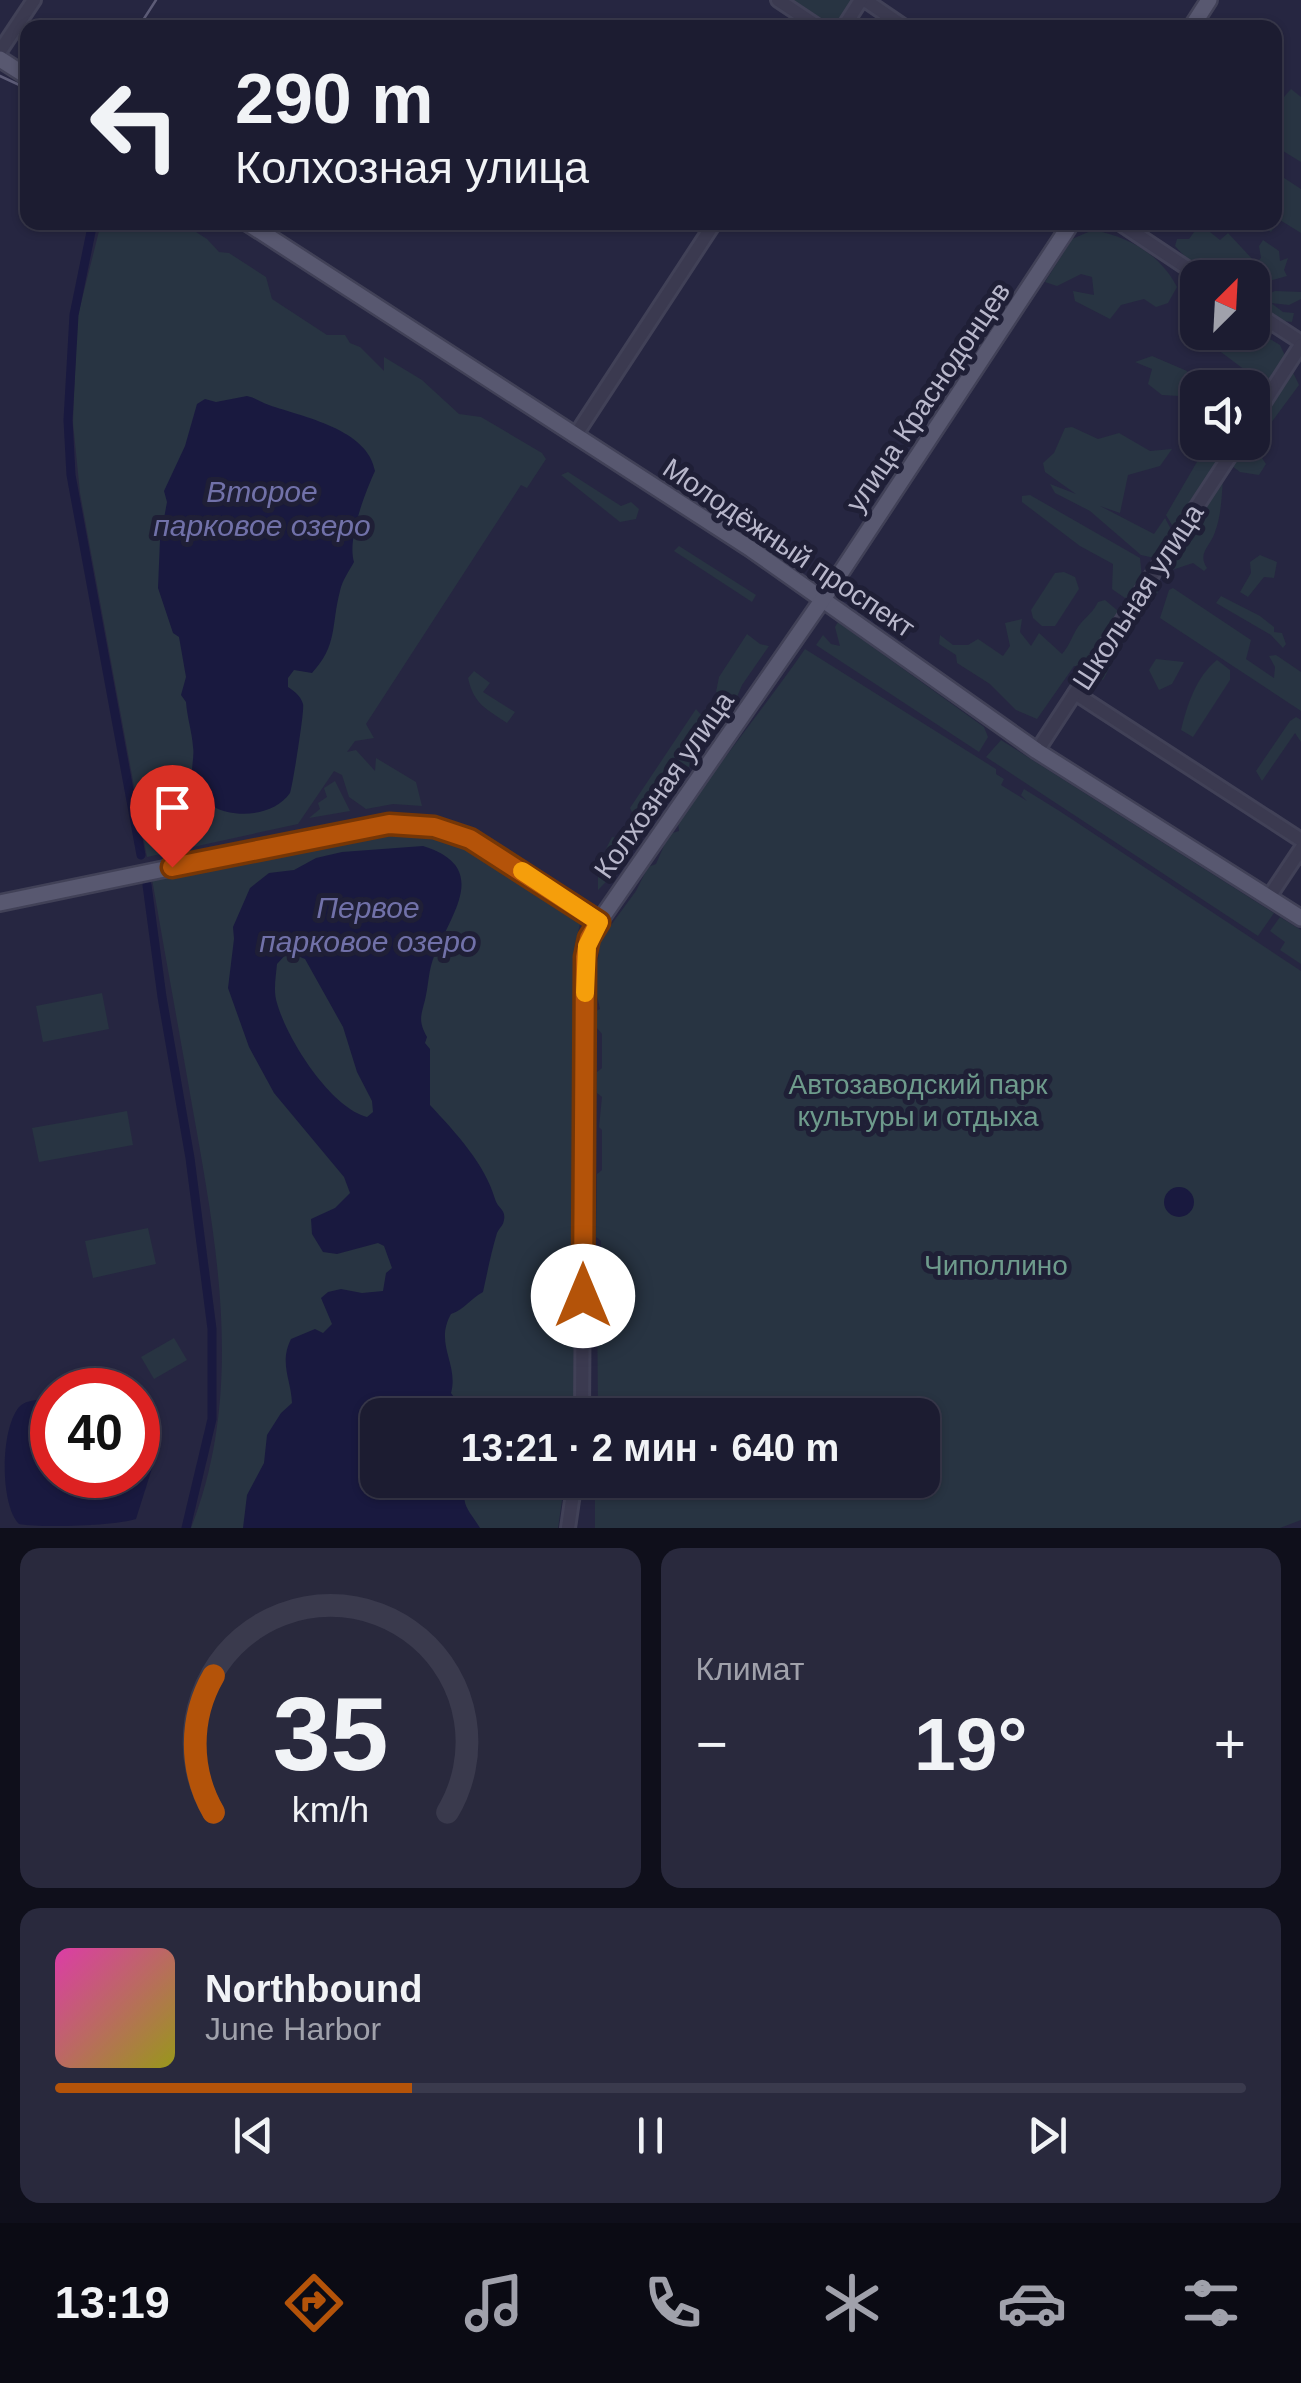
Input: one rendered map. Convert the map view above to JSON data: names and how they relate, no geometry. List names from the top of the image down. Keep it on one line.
{"streets":{"main road":["улица Краснодонцев","Молодёжный проспект","Колхозная улица"],"street":["Школьная улица"]},"crossings":[["улица Краснодонцев","Молодёжный проспект"],["улица Краснодонцев","Колхозная улица"],["Молодёжный проспект","Школьная улица"],["Молодёжный проспект","Колхозная улица"]],"water":["Второе парковое озеро","Первое парковое озеро"],"parks":["Автозаводский парк культуры и отдыха","Чиполлино"],"north":"top right","page":{"turn":["290 m","Колхозная улица"],"limit":"40","trip":"13:21 · 2 мин · 640 m","tile":"Климат","heat":["−","19°","+"],"song":["Northbound","June Harbor"],"tabs":"13:19","gauge":["35","km/h"]}}
